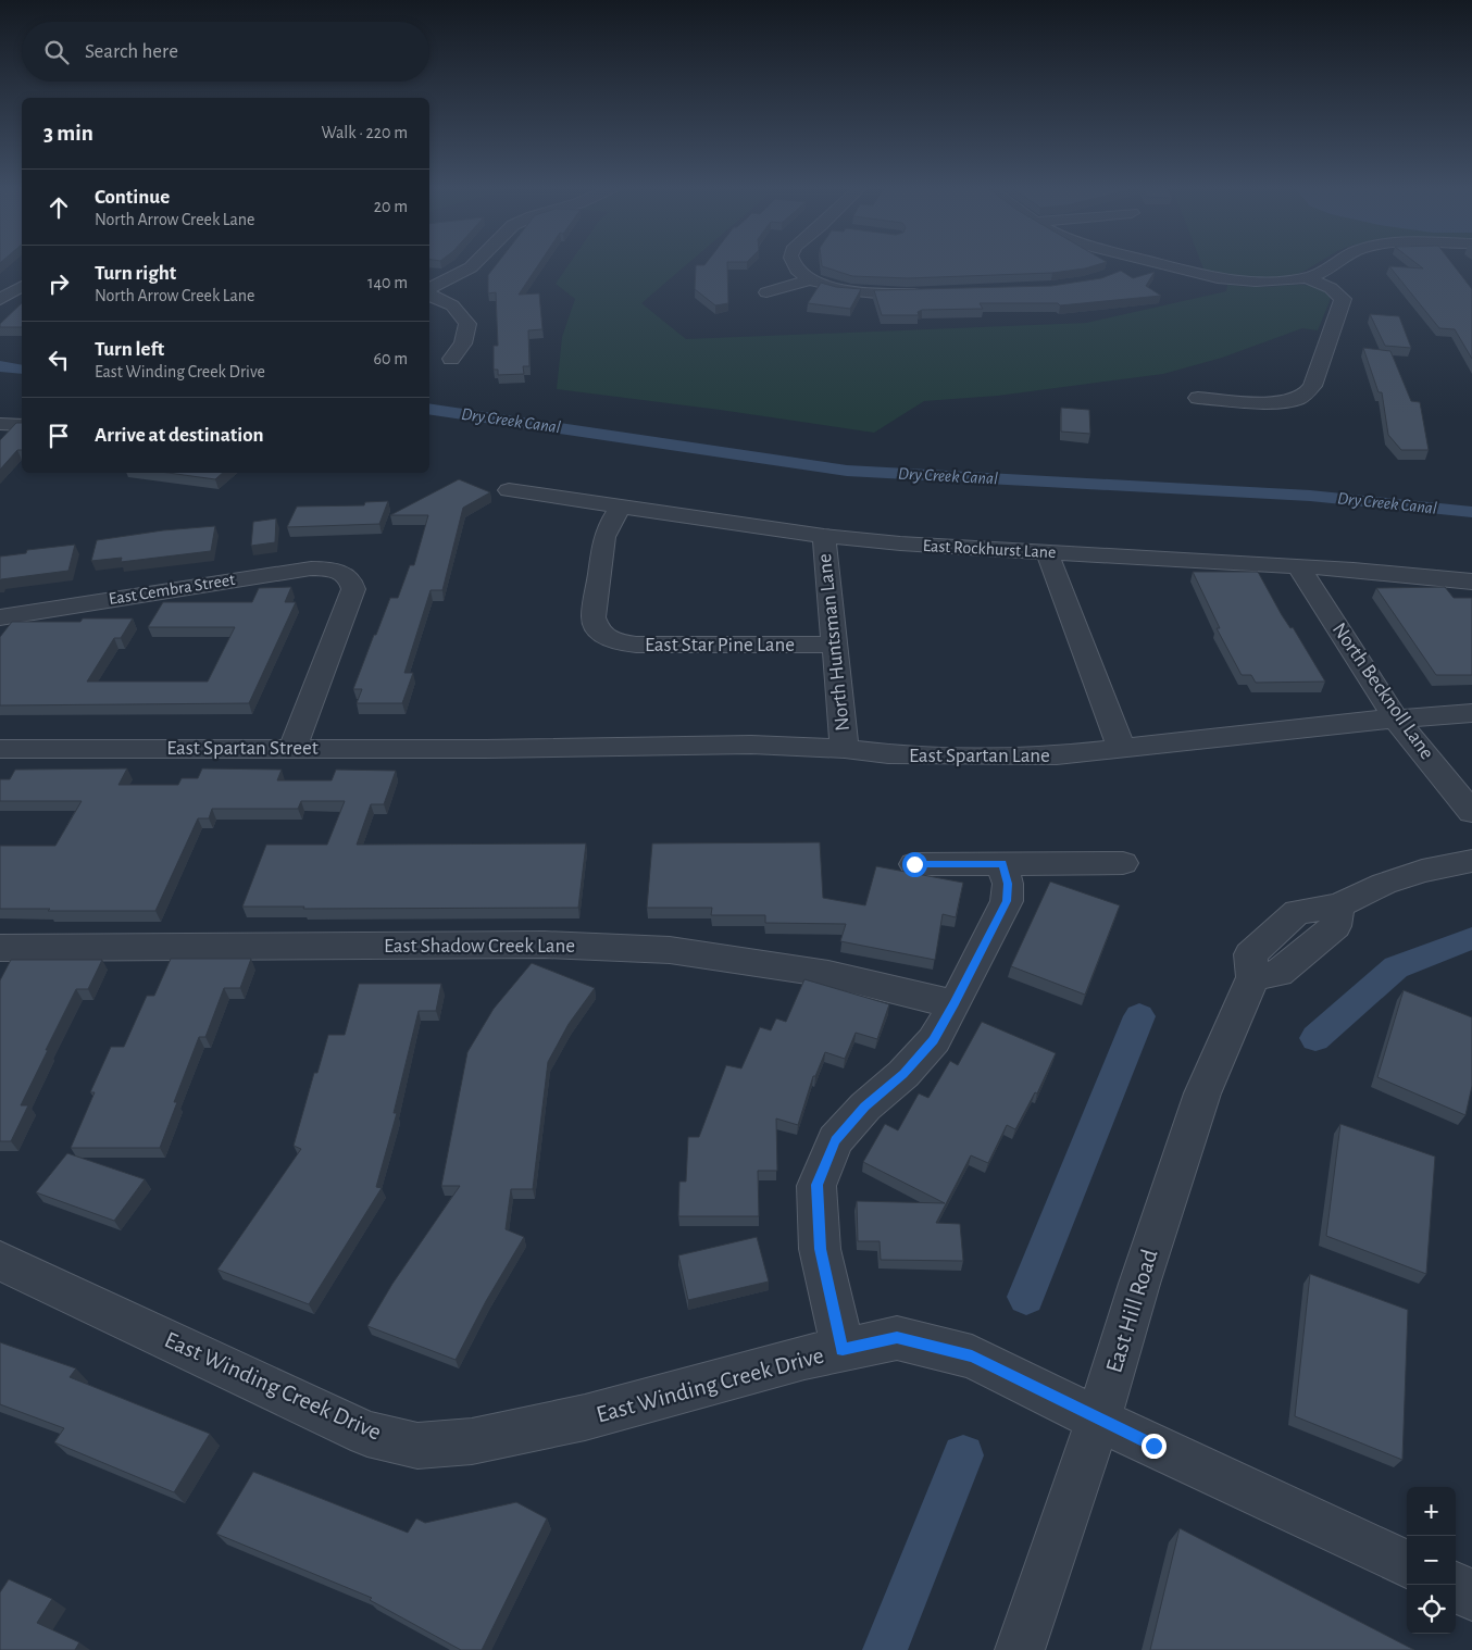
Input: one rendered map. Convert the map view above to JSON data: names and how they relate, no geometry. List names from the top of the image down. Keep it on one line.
{"streets":{"street":["East Rockhurst Lane","East Cembra Street","North Huntsman Lane","East Star Pine Lane","North Becknoll Lane","East Spartan Street","East Spartan Lane","East Shadow Creek Lane","East Hill Road","East Winding Creek Drive"]},"crossings":[["East Rockhurst Lane","North Huntsman Lane"],["East Rockhurst Lane","East Star Pine Lane"],["East Rockhurst Lane","North Becknoll Lane"],["East Cembra Street","East Spartan Street"],["North Huntsman Lane","East Star Pine Lane"],["North Huntsman Lane","East Spartan Lane"],["North Becknoll Lane","East Spartan Lane"],["East Spartan Street","East Spartan Lane"],["East Hill Road","East Winding Creek Drive"]],"water":["Dry Creek Canal"],"page":{"search":"Search here","heading":["3 min","Walk · 220 m"],"list":[["Continue","North Arrow Creek Lane","20 m"],["Turn right","North Arrow Creek Lane","140 m"],["Turn left","East Winding Creek Drive","60 m"],"Arrive at destination"],"map_buttons":["+","−"]}}
